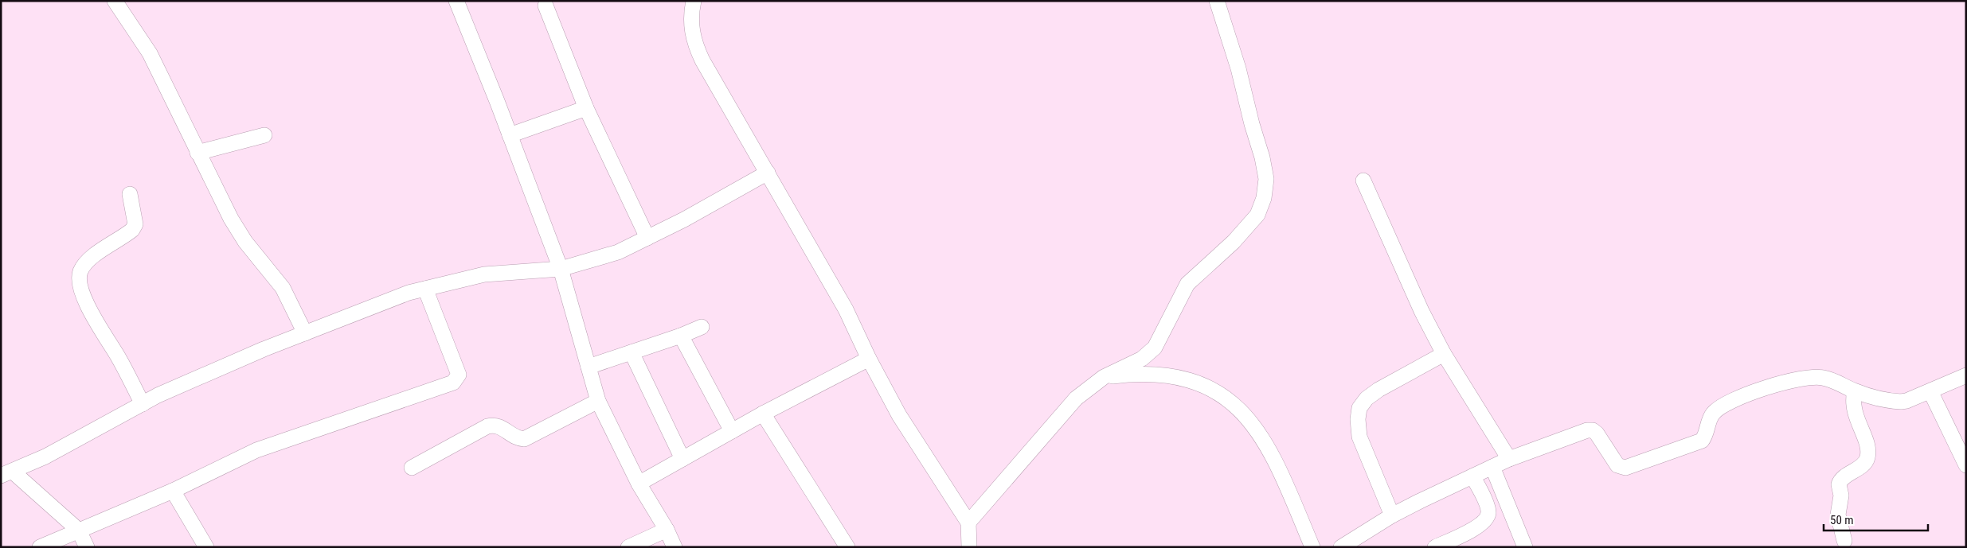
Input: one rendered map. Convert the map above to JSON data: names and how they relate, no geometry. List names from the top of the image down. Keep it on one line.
{"scale_bar":"50 m"}
